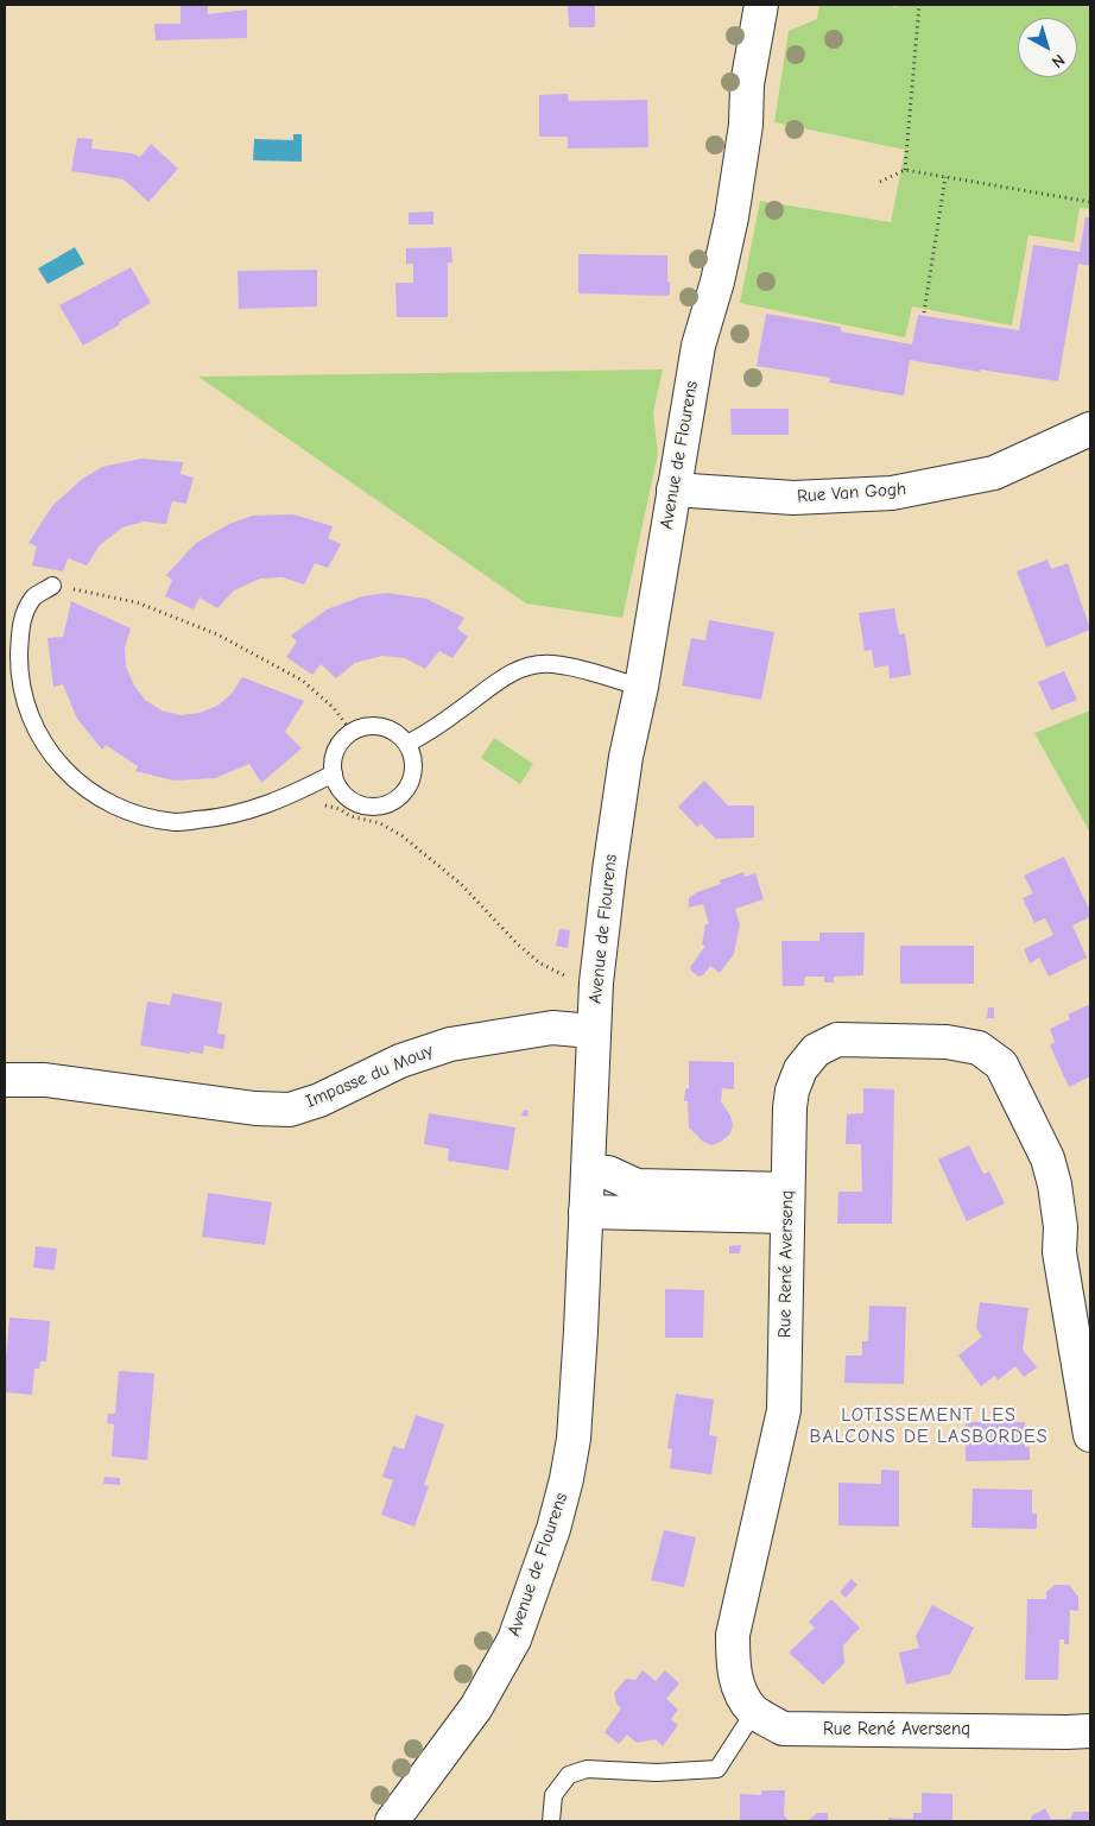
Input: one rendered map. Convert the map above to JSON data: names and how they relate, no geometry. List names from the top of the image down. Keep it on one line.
{"streets":{"street":["Avenue de Flourens","Rue Van Gogh","Impasse du Mouy","Rue René Aversenq"]},"crossings":[["Avenue de Flourens","Rue Van Gogh"],["Avenue de Flourens","Impasse du Mouy"]],"districts":["LOTISSEMENT LES BALCONS DE LASBORDES"],"north":"bottom right"}
